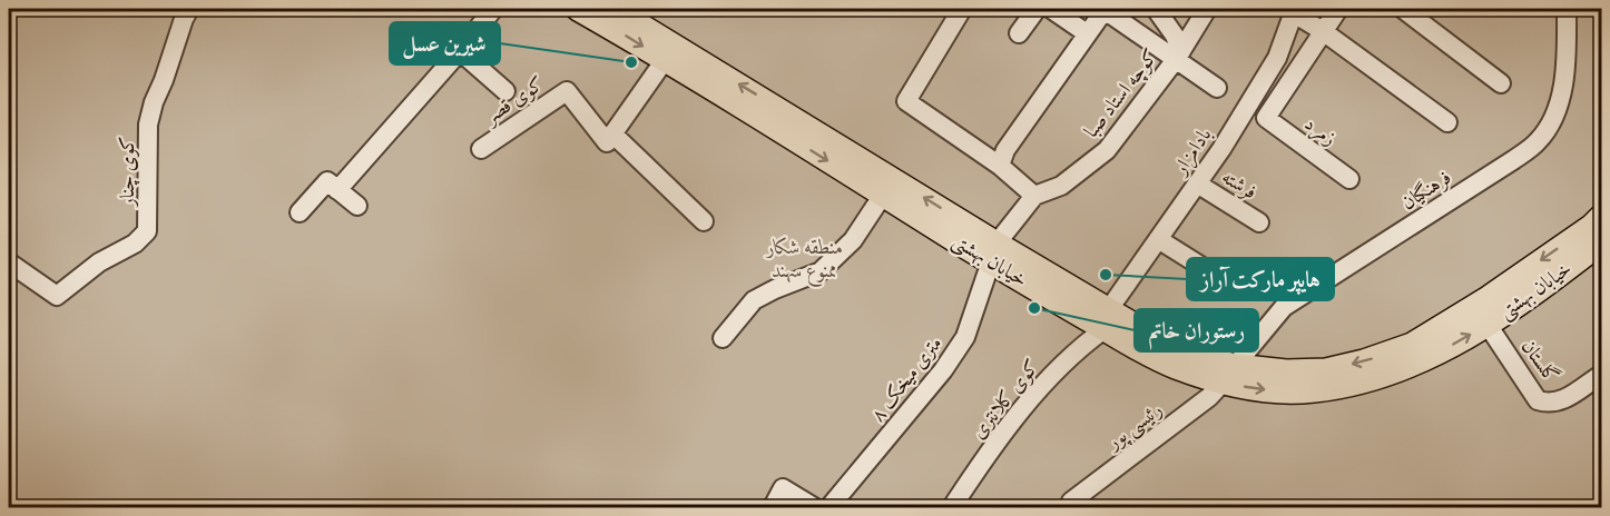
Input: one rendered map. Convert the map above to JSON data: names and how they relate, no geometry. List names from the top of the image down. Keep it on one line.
{"streets":{"main road":["خیابان بهشتی"],"street":["کوچه استاد صبا","کوی قصر","زمرد","بادامزار","کوی چنار","فرشته","فرهنگیان","گلستان","۸ متری میخک","کوی کلانتری","رئیسی پور"]},"crossings":[["کوچه استاد صبا","خیابان بهشتی"],["کوچه استاد صبا","۸ متری میخک"],["بادامزار","فرشته"],["بادامزار","خیابان بهشتی"],["بادامزار","کوی کلانتری"],["فرهنگیان","خیابان بهشتی"],["فرهنگیان","رئیسی پور"],["خیابان بهشتی","گلستان"],["خیابان بهشتی","۸ متری میخک"],["خیابان بهشتی","کوی کلانتری"],["خیابان بهشتی","رئیسی پور"]],"parks":["منطقه شکار ممنوع سهند"],"places":["شیرین عسل","هایپر مارکت آراز","رستوران خاتم"]}
